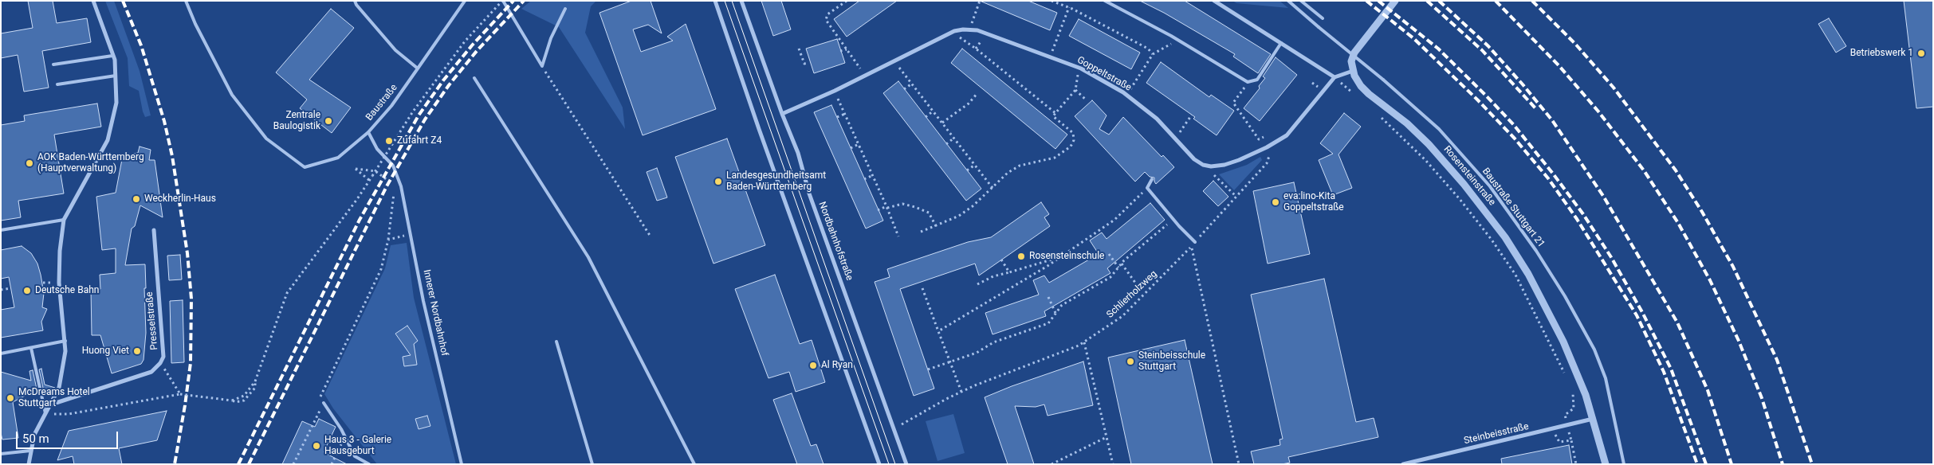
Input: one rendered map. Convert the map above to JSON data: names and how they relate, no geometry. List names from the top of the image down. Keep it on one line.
{"streets":{"street":["Goppeltstraße","Rosensteinstraße","Nordbahnhofstraße","Presselstraße","Steinbeisstraße"],"lane":["Baustraße","Baustraße Stuttgart 21","Innerer Nordbahnhof"],"path":["Schlierholzweg"]},"crossings":[["Goppeltstraße","Nordbahnhofstraße"],["Baustraße","Innerer Nordbahnhof"],["Rosensteinstraße","Steinbeisstraße"],["Nordbahnhofstraße","Schlierholzweg"]],"places":["Betriebswerk 1","Zentrale Baulogistik","Zufahrt Z4","AOK Baden-Württemberg (Hauptverwaltung)","Landesgesundheitsamt Baden-Württemberg","Weckherlin-Haus","eva:lino-Kita Goppeltstraße","Rosensteinschule","Deutsche Bahn","Huong Viet","Steinbeisschule Stuttgart","Al Ryan","McDreams Hotel Stuttgart","Haus 3 - Galerie Hausgeburt"],"scale_bar":"50 m"}
